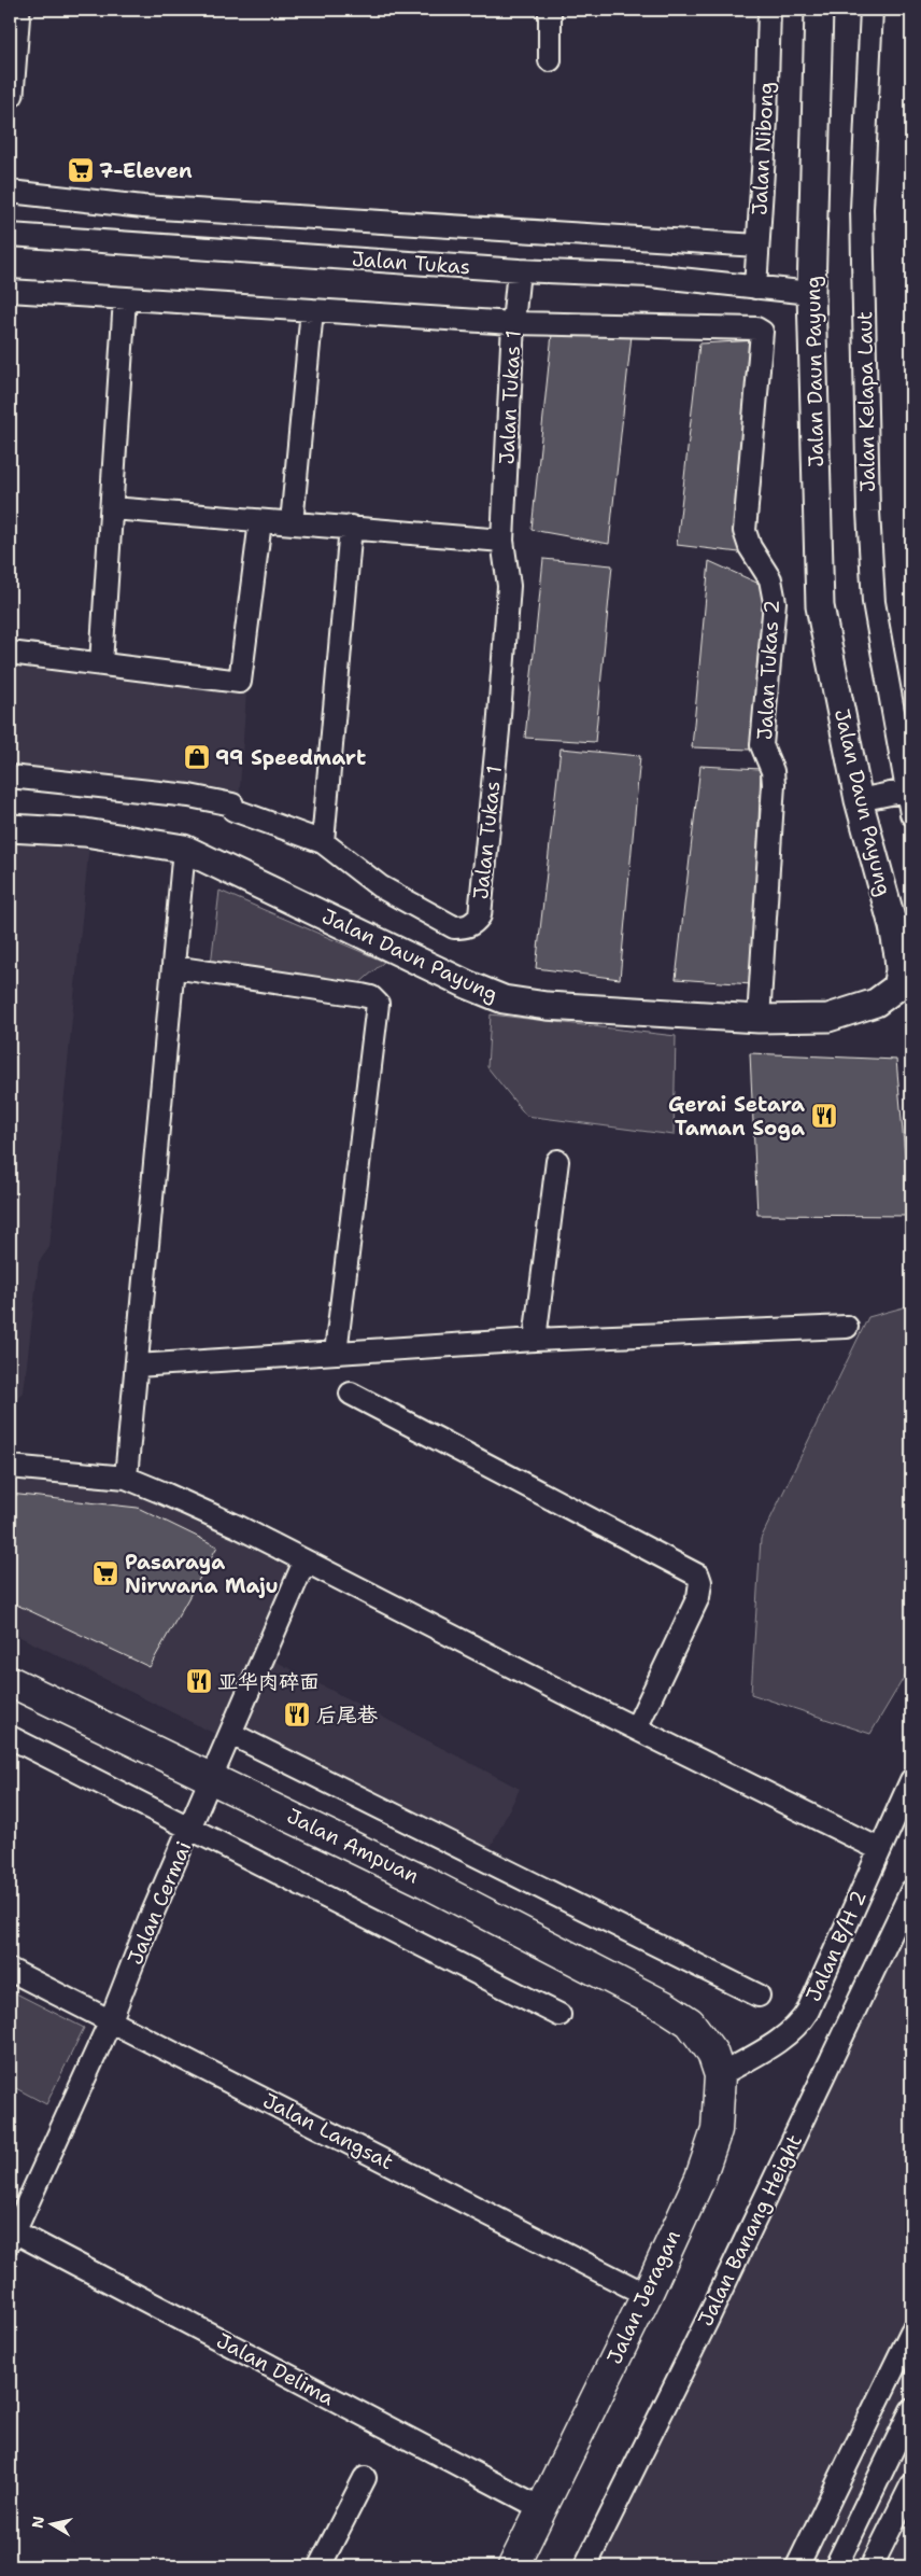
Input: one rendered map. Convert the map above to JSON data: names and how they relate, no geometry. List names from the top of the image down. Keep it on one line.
{"streets":{"main road":["Jalan Ampuan","Jalan Jeragan"],"street":["Jalan Nibong","Jalan Tukas","Jalan Daun Payung","Jalan Tukas 1","Jalan Kelapa Laut","Jalan Tukas 2","Jalan Cermai","Jalan B/H 2","Jalan Langsat","Jalan Banang Height","Jalan Delima"]},"crossings":[["Jalan Nibong","Jalan Tukas"],["Jalan Tukas","Jalan Daun Payung"],["Jalan Tukas","Jalan Tukas 1"],["Jalan Daun Payung","Jalan Tukas 2"],["Jalan Tukas 1","Jalan Tukas 2"],["Jalan Ampuan","Jalan Cermai"],["Jalan Ampuan","Jalan Jeragan"],["Jalan Cermai","Jalan Langsat"],["Jalan Cermai","Jalan Delima"],["Jalan B/H 2","Jalan Jeragan"],["Jalan Langsat","Jalan Jeragan"],["Jalan Jeragan","Jalan Delima"]],"places":{"supermarket":["7-Eleven","Pasaraya Nirwana Maju"],"shop":["99 Speedmart"],"restaurant":["Gerai Setara Taman Soga","亚华肉碎面","后尾巷"]},"north":"left"}
